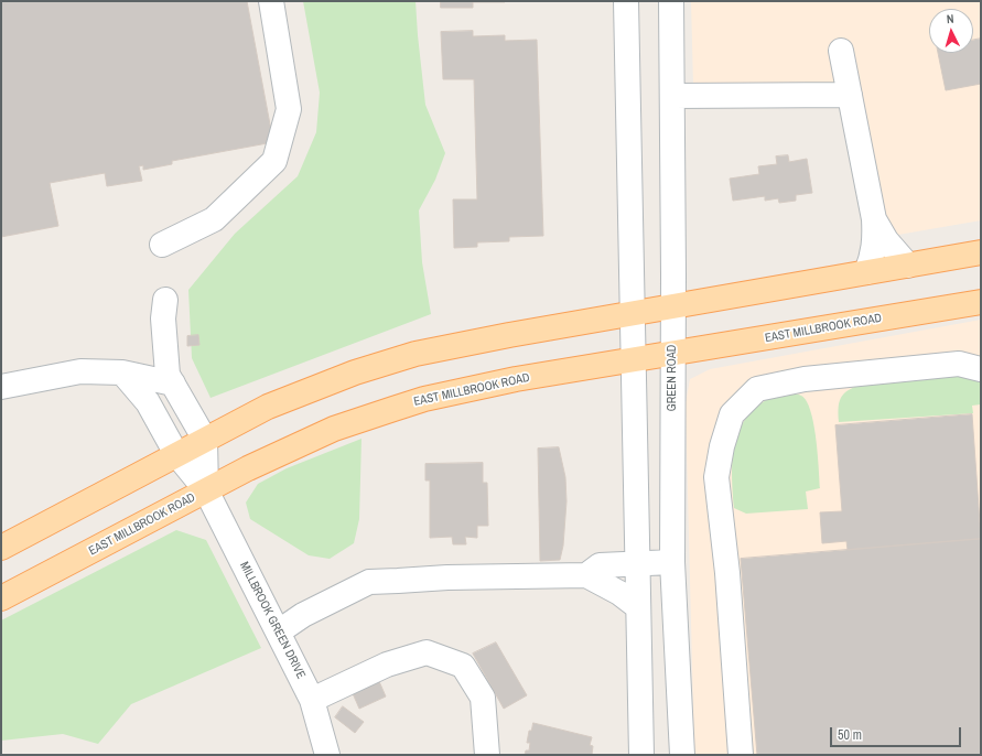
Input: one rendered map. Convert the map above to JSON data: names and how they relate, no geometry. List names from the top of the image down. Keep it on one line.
{"streets":{"main road":["EAST MILLBROOK ROAD"],"street":["GREEN ROAD","MILLBROOK GREEN DRIVE"]},"crossings":[["EAST MILLBROOK ROAD","GREEN ROAD"],["EAST MILLBROOK ROAD","MILLBROOK GREEN DRIVE"]],"scale_bar":"50 m","north":"top"}
